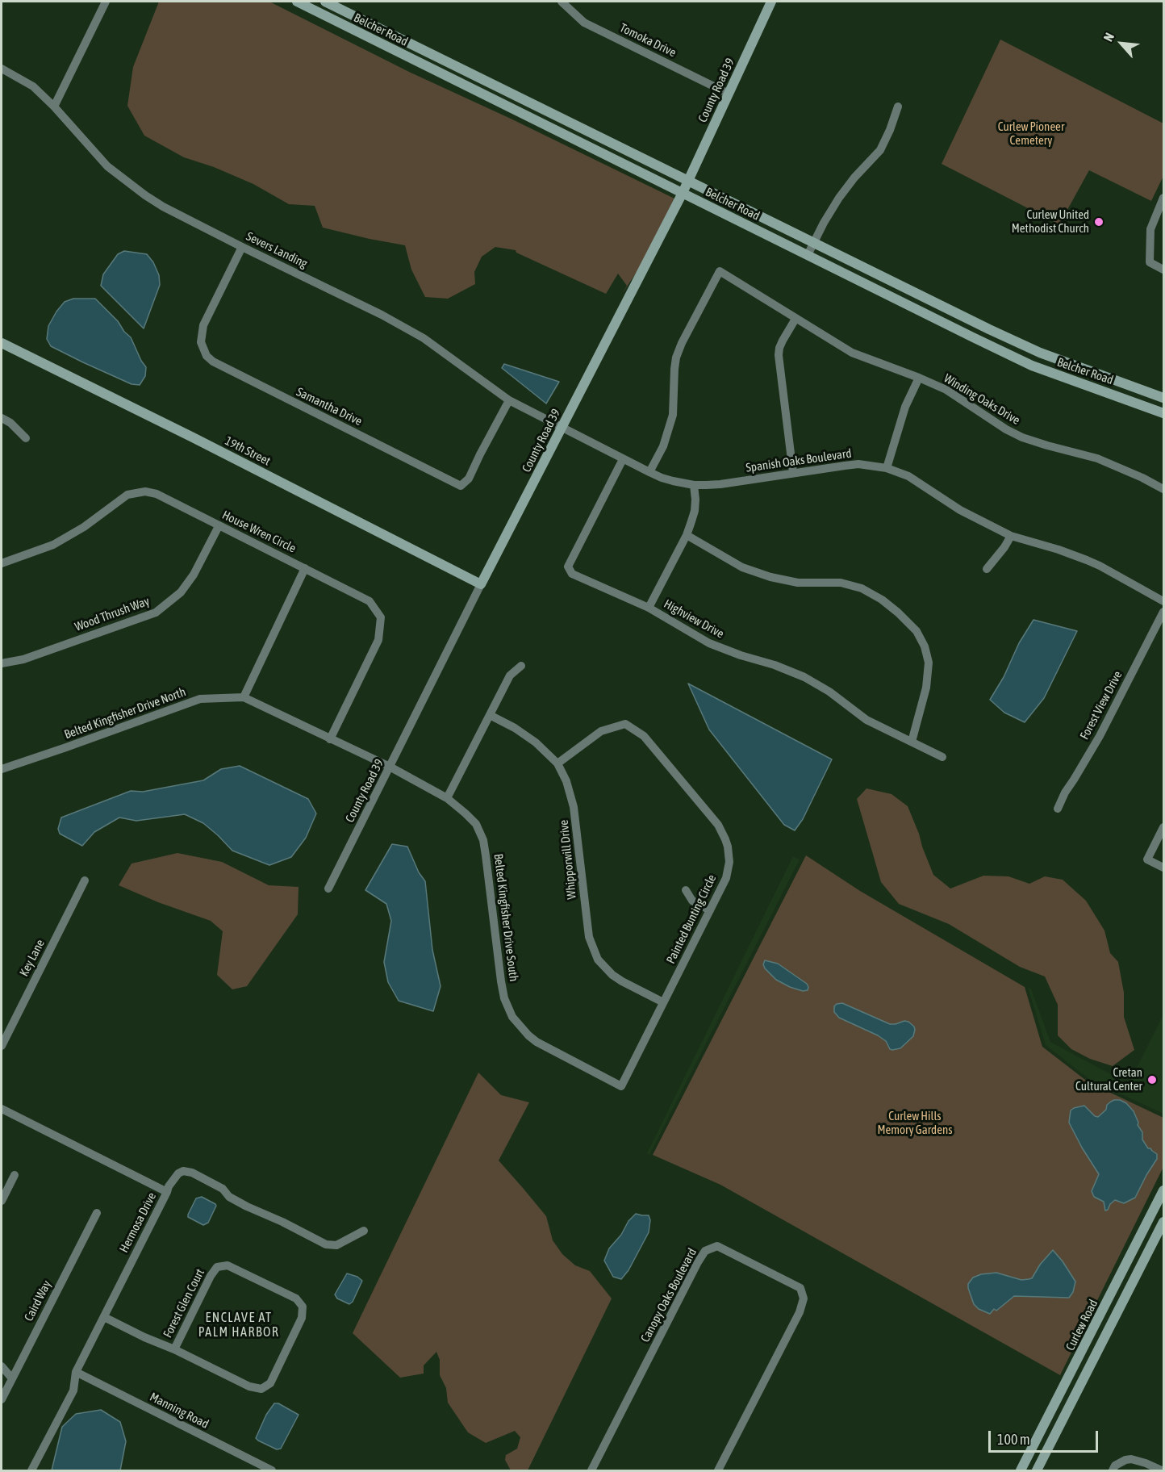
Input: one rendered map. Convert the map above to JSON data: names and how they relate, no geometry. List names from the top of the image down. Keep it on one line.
{"streets":{"main road":["Belcher Road","County Road 39","19th Street","Curlew Road"],"street":["Tomoka Drive","Severs Landing","Winding Oaks Drive","Samantha Drive","Spanish Oaks Boulevard","House Wren Circle","Wood Thrush Way","Highview Drive","Forest View Drive","Belted Kingfisher Drive North","Whipporwill Drive","Belted Kingfisher Drive South","Painted Bunting Circle","Key Lane","Hermosa Drive","Canopy Oaks Boulevard","Caird Way","Forest Glen Court","Manning Road"]},"crossings":[["Belcher Road","County Road 39"],["Tomoka Drive","County Road 39"],["County Road 39","Severs Landing"],["County Road 39","19th Street"],["County Road 39","Spanish Oaks Boulevard"],["County Road 39","Belted Kingfisher Drive North"],["County Road 39","Belted Kingfisher Drive South"],["Severs Landing","Samantha Drive"],["Severs Landing","Spanish Oaks Boulevard"],["Winding Oaks Drive","Spanish Oaks Boulevard"],["Spanish Oaks Boulevard","Highview Drive"],["House Wren Circle","Wood Thrush Way"],["House Wren Circle","Belted Kingfisher Drive North"],["Belted Kingfisher Drive North","Belted Kingfisher Drive South"],["Whipporwill Drive","Painted Bunting Circle"],["Belted Kingfisher Drive South","Painted Bunting Circle"],["Hermosa Drive","Forest Glen Court"],["Hermosa Drive","Manning Road"]],"districts":["ENCLAVE AT PALM HARBOR"],"parks":["Curlew Pioneer Cemetery","Curlew Hills Memory Gardens"],"places":["Curlew United Methodist Church","Cretan Cultural Center"],"scale_bar":"100 m","north":"top left"}
